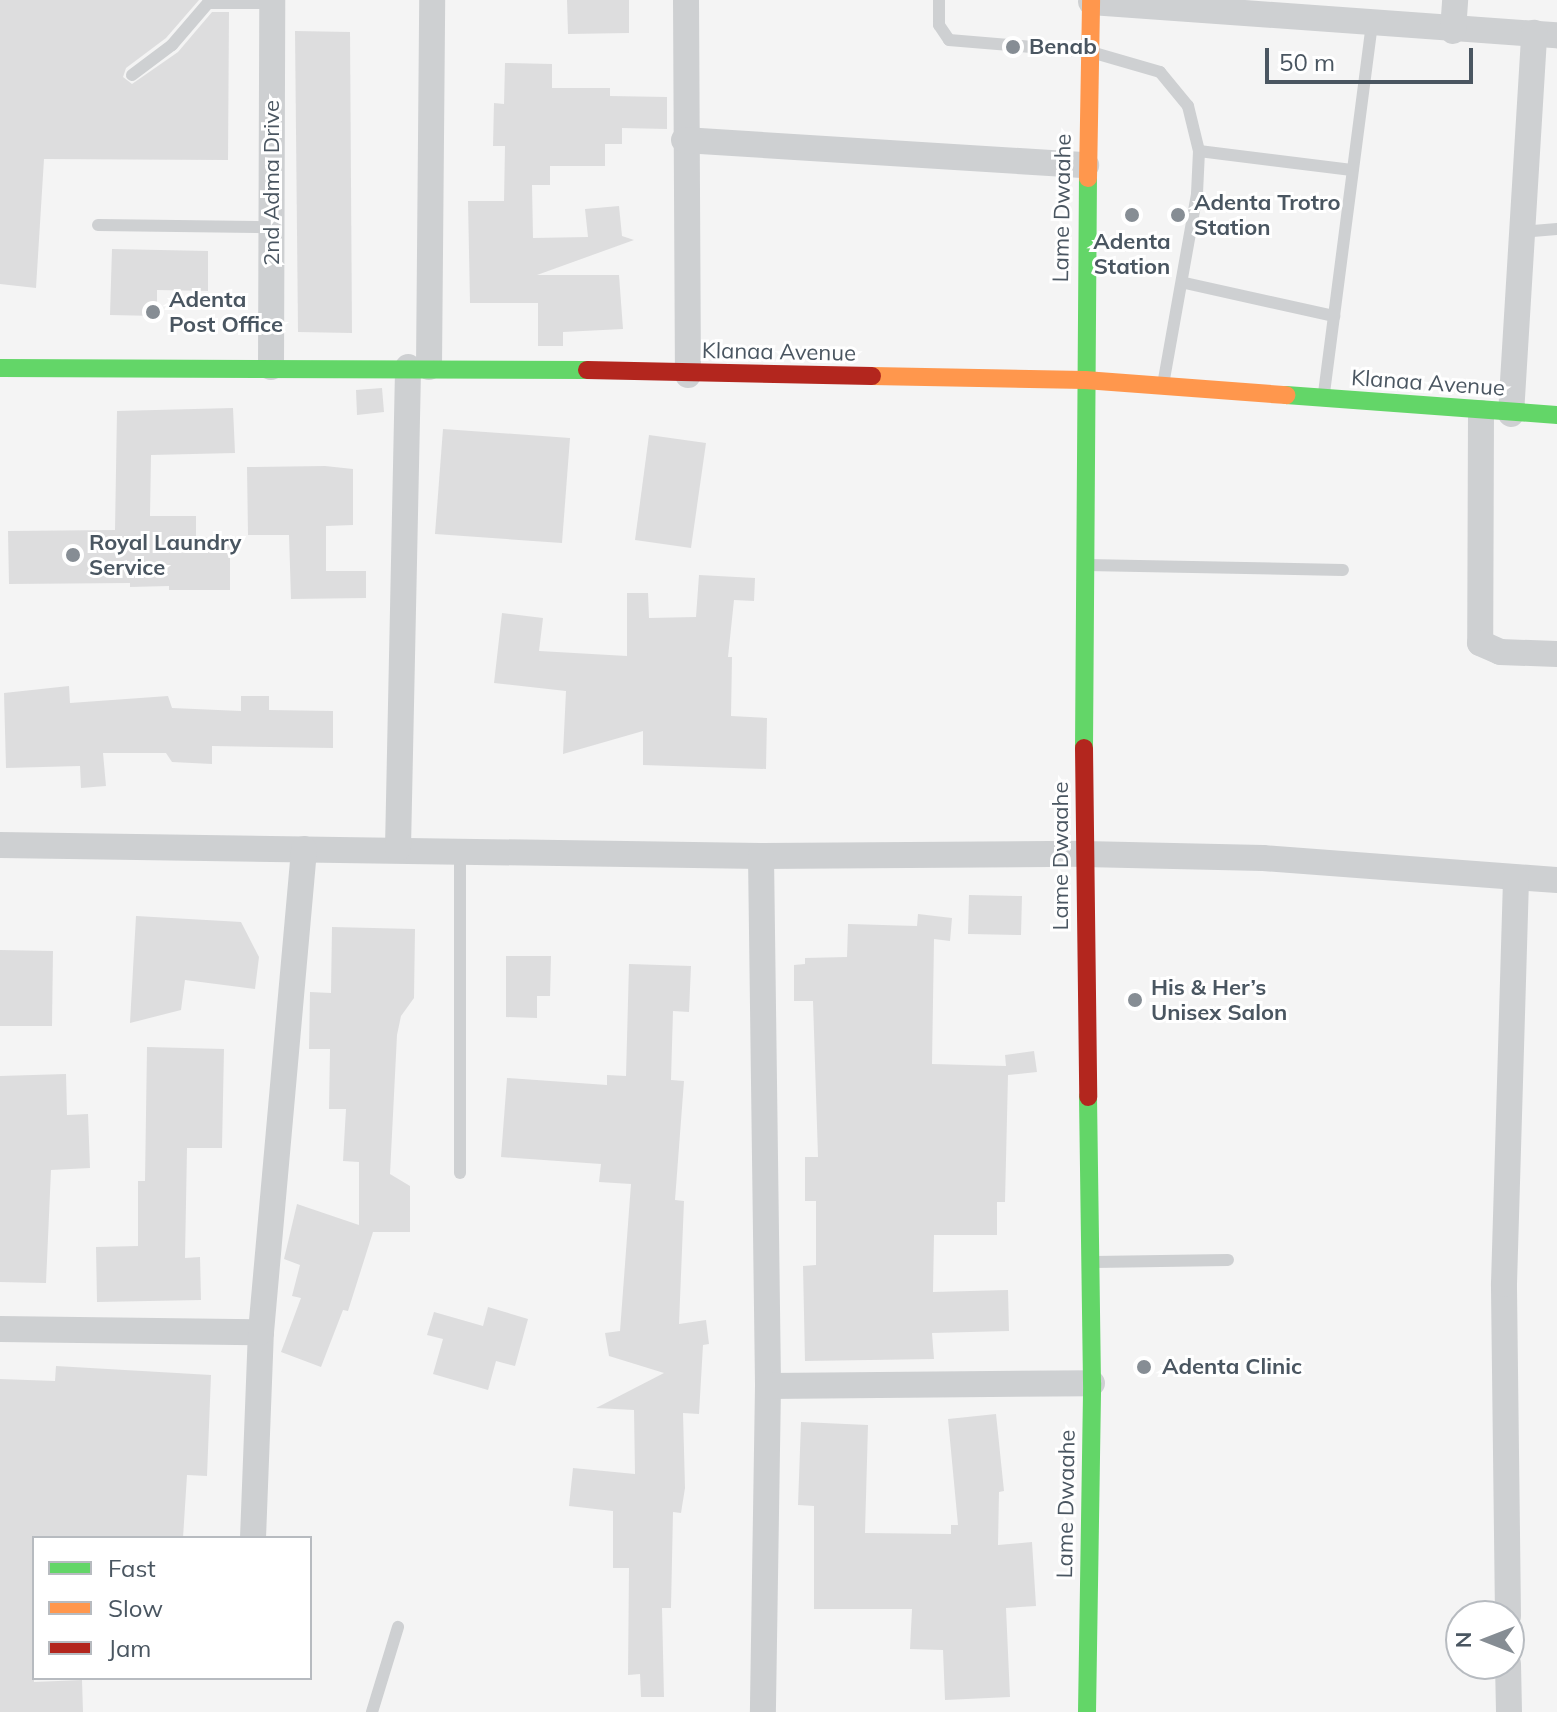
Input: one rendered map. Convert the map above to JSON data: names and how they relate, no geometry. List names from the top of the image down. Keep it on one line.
{"streets":{"street":["2nd Adma Drive","Lame Dwaahe","Klanaa Avenue"]},"crossings":[["2nd Adma Drive","Klanaa Avenue"],["Lame Dwaahe","Klanaa Avenue"]],"places":["Benab","Adenta Station","Adenta Trotro Station","Adenta Post Office","Royal Laundry Service","His & Her’s Unisex Salon","Adenta Clinic"],"legend":["Fast","Slow","Jam"],"scale_bar":"50 m","north":"left"}
